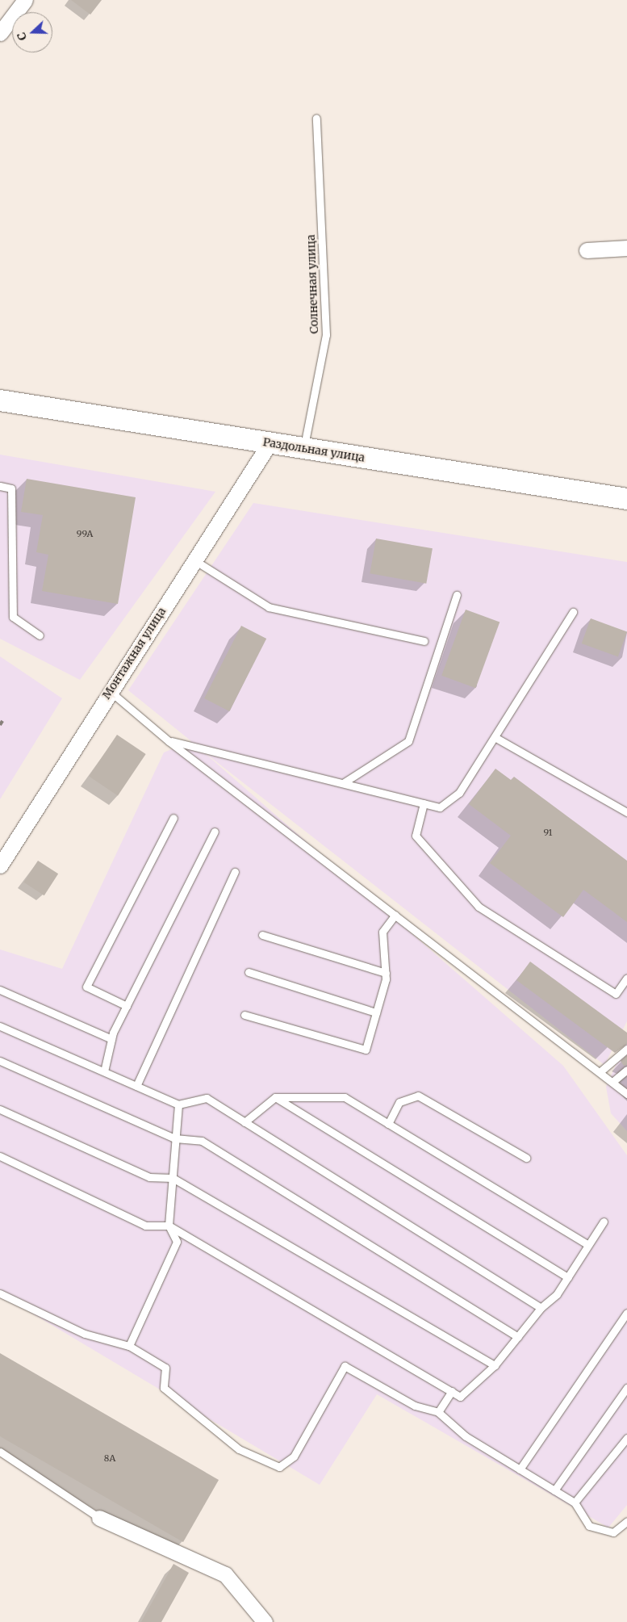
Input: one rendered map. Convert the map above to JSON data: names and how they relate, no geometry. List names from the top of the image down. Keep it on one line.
{"streets":{"main road":["Раздольная улица"],"street":["Монтажная улица"],"lane":["Солнечная улица"]},"crossings":[["Солнечная улица","Раздольная улица"],["Раздольная улица","Монтажная улица"]],"house_numbers":["99А","91","8А"],"north":"left"}
